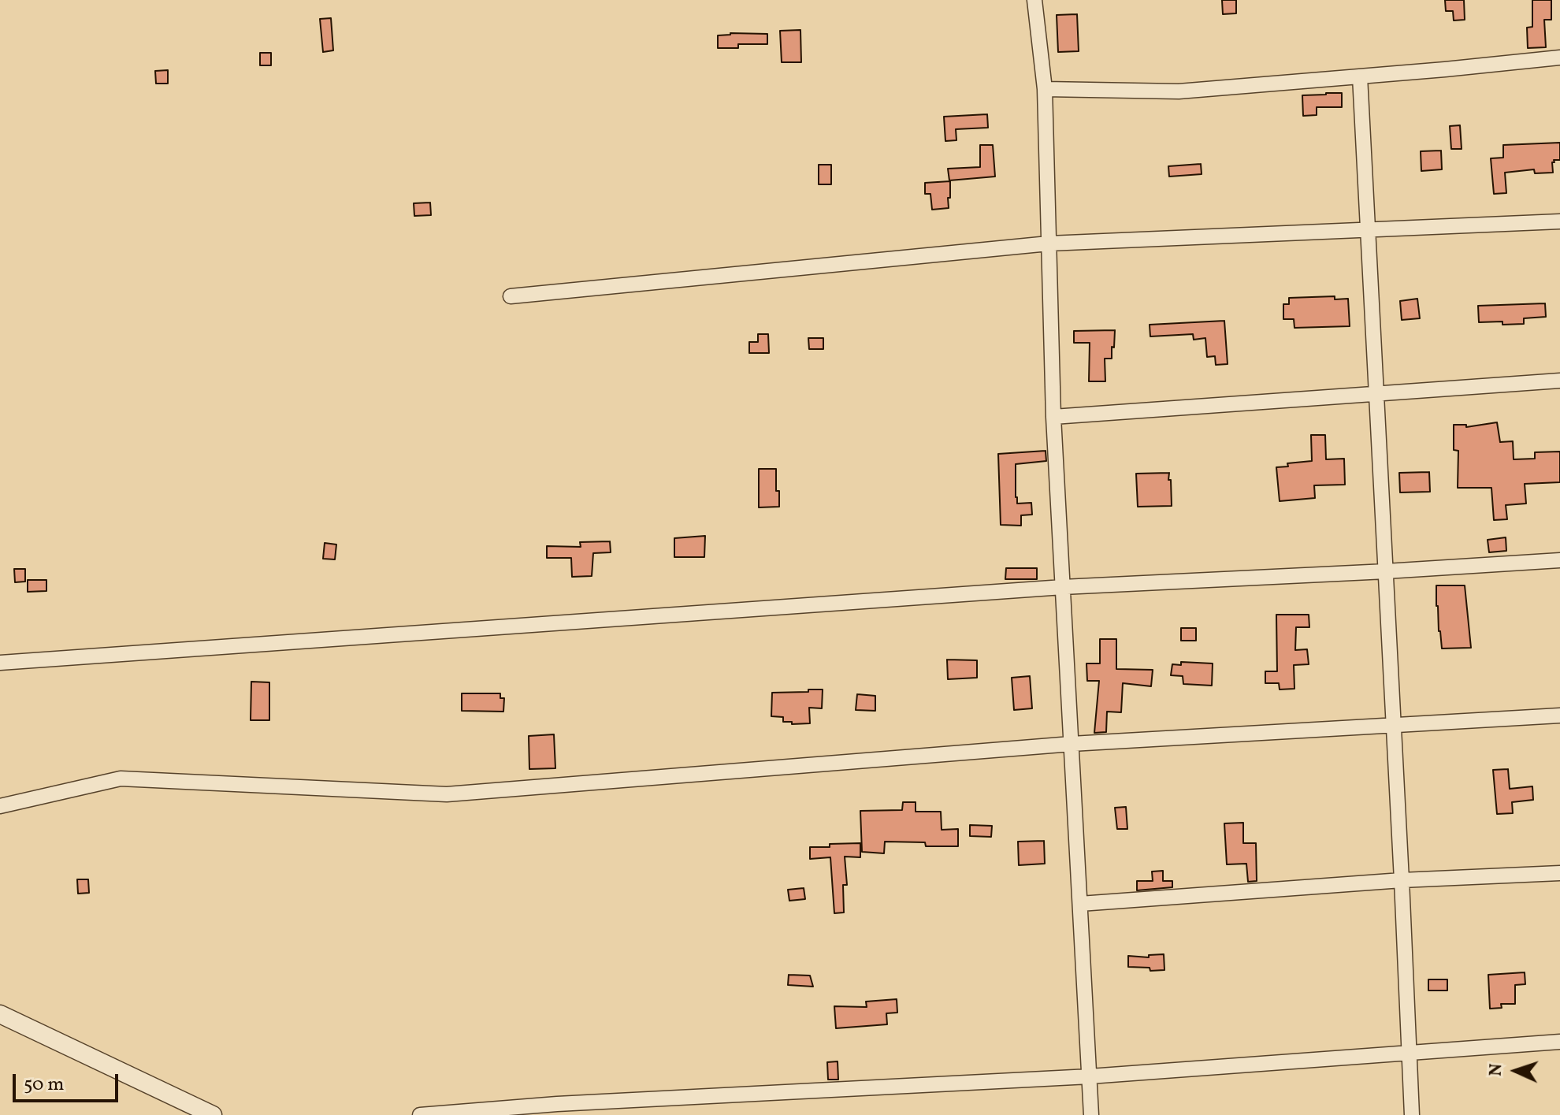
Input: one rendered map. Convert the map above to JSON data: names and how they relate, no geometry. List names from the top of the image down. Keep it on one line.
{"scale_bar":"50 m","north":"left"}
